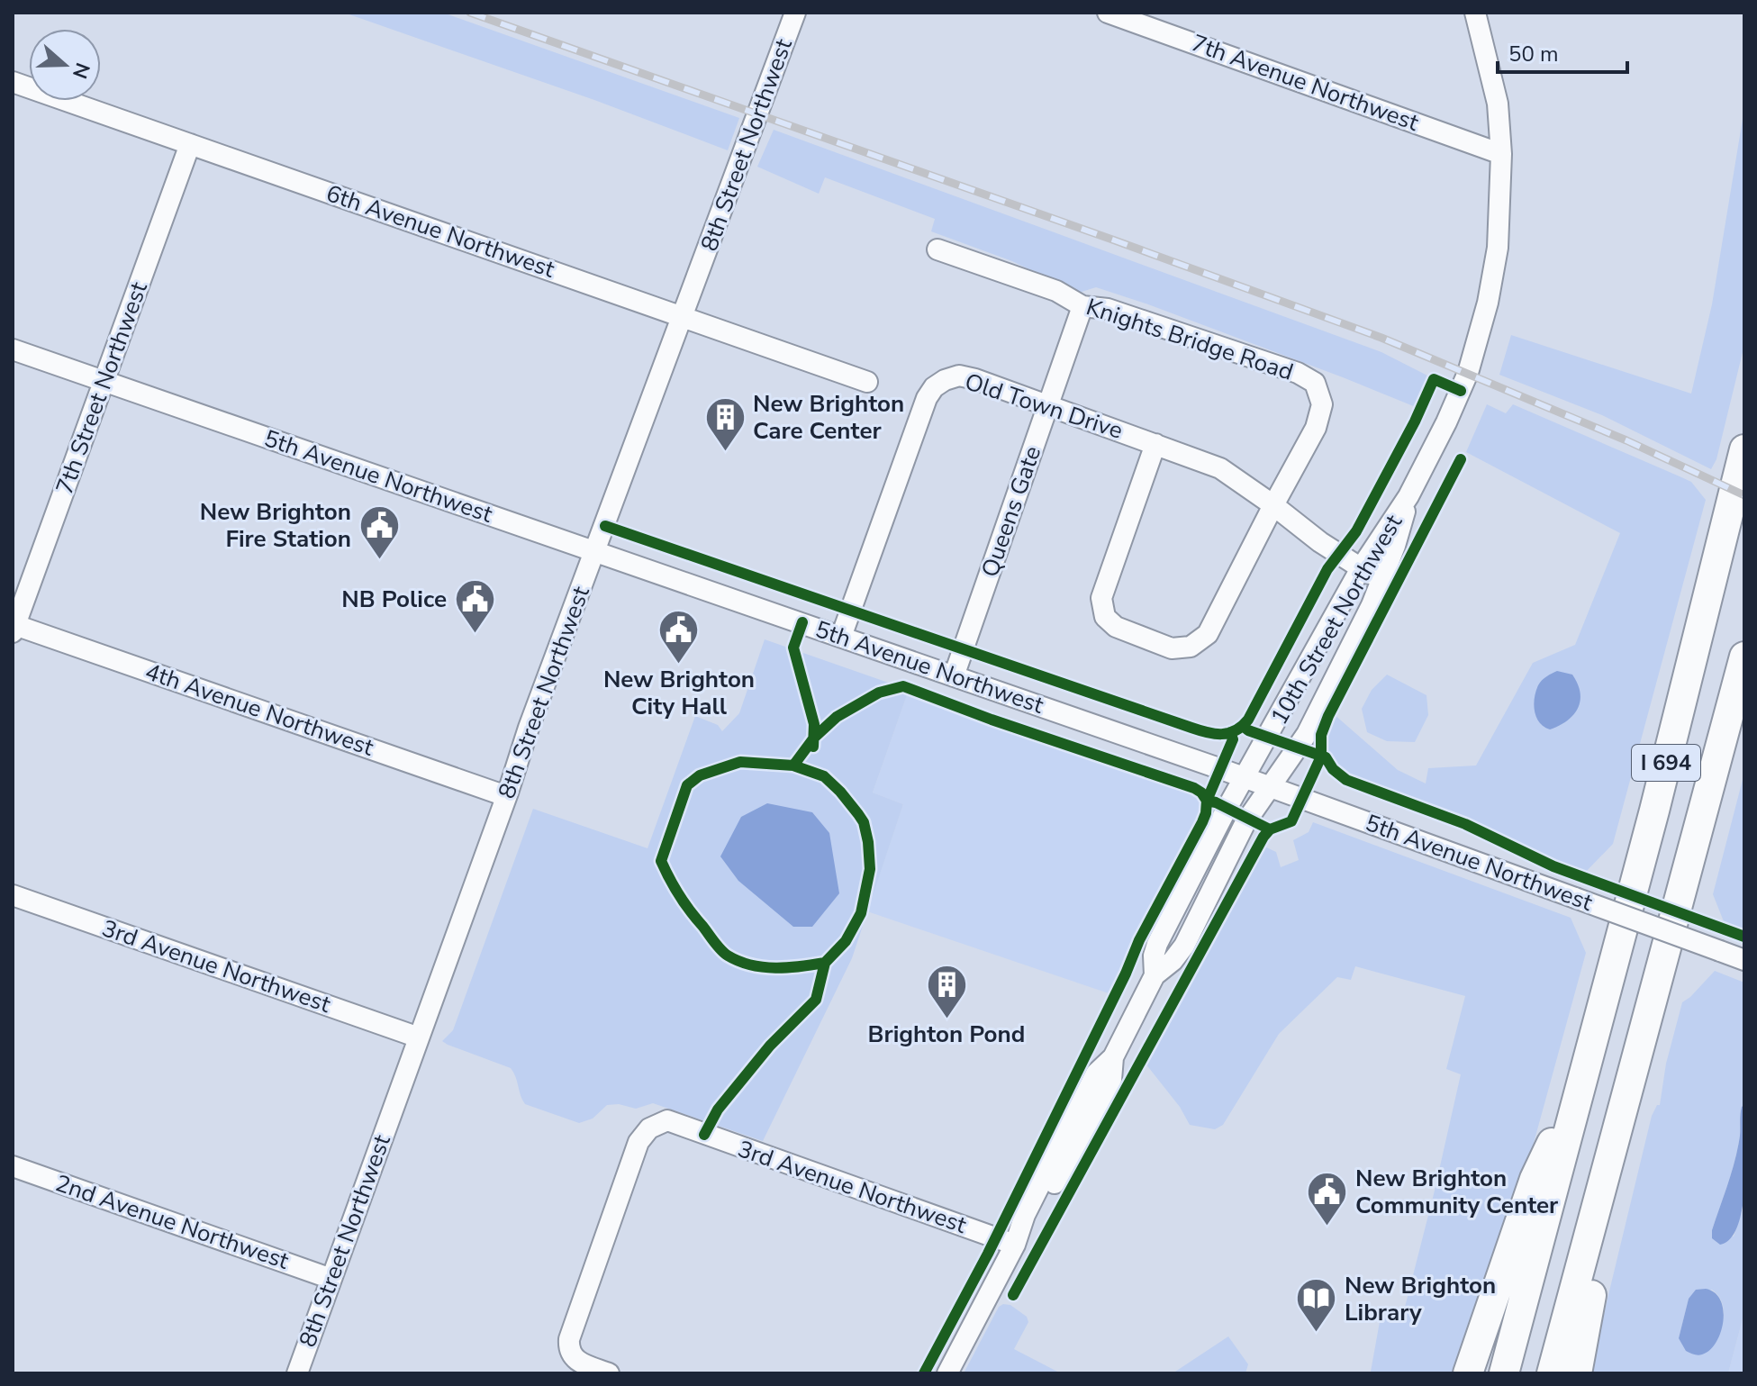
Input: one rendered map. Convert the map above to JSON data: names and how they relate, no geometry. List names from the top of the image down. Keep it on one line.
{"streets":{"highway":["I 694"],"street":["7th Avenue Northwest","8th Street Northwest","6th Avenue Northwest","Knights Bridge Road","7th Street Northwest","Old Town Drive","5th Avenue Northwest","Queens Gate","10th Street Northwest","4th Avenue Northwest","3rd Avenue Northwest","2nd Avenue Northwest"]},"crossings":[["7th Avenue Northwest","10th Street Northwest"],["8th Street Northwest","6th Avenue Northwest"],["8th Street Northwest","5th Avenue Northwest"],["8th Street Northwest","4th Avenue Northwest"],["8th Street Northwest","3rd Avenue Northwest"],["8th Street Northwest","2nd Avenue Northwest"],["6th Avenue Northwest","7th Street Northwest"],["Knights Bridge Road","Old Town Drive"],["Knights Bridge Road","Queens Gate"],["7th Street Northwest","5th Avenue Northwest"],["7th Street Northwest","4th Avenue Northwest"],["Old Town Drive","5th Avenue Northwest"],["Old Town Drive","Queens Gate"],["Old Town Drive","10th Street Northwest"],["5th Avenue Northwest","Queens Gate"],["5th Avenue Northwest","10th Street Northwest"],["10th Street Northwest","3rd Avenue Northwest"]],"places":{"building":["New Brighton Care Center","Brighton Pond"],"public building":["New Brighton Fire Station","NB Police","New Brighton City Hall","New Brighton Community Center"],"library":["New Brighton Library"]},"scale_bar":"50 m","north":"right"}
